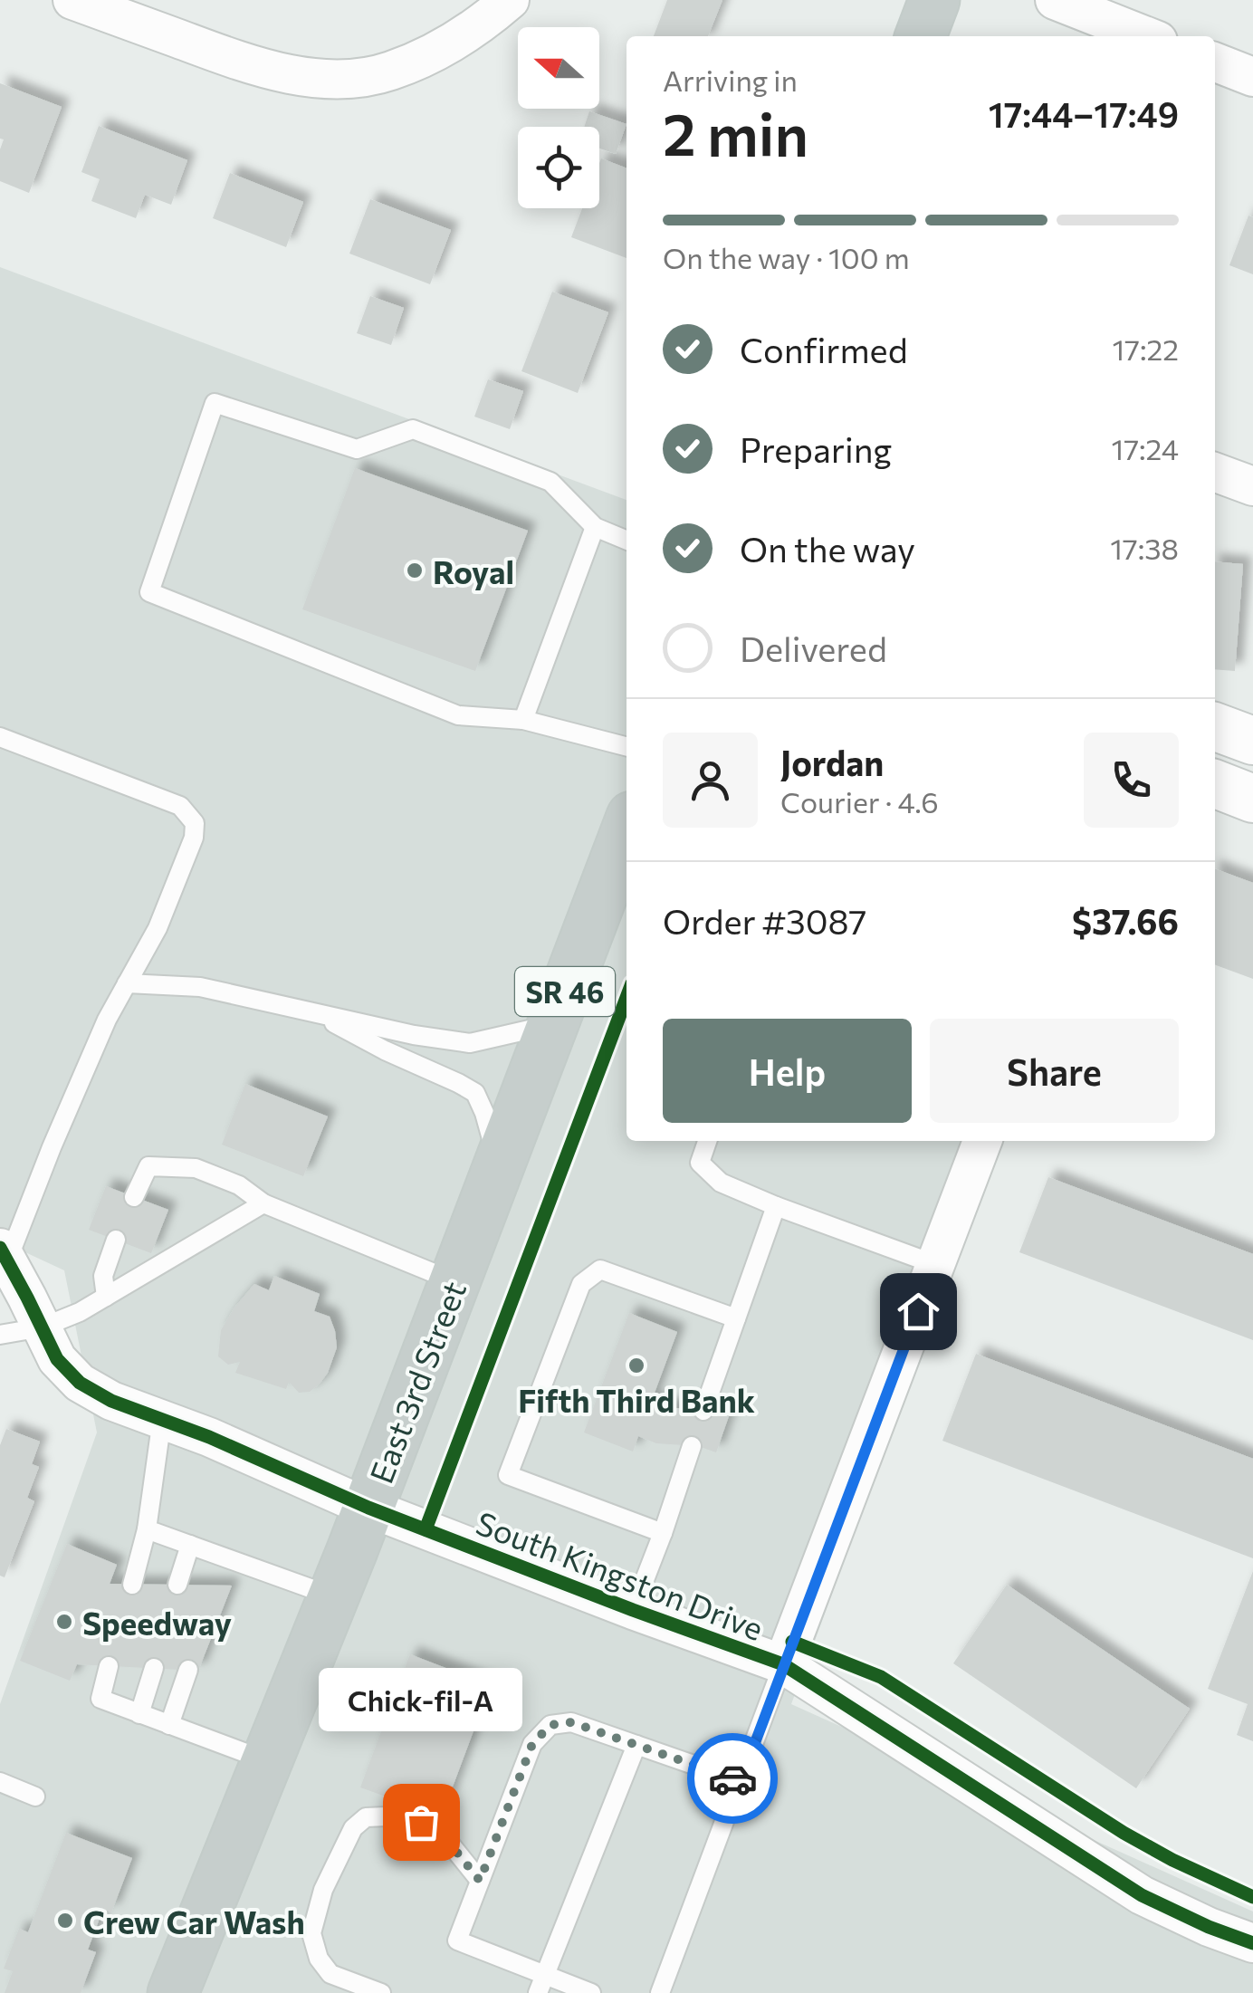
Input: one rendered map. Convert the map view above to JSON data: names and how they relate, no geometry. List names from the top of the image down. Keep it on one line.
{"streets":{"highway":["SR 46","East 3rd Street"],"street":["South Kingston Drive"]},"crossings":[["East 3rd Street","South Kingston Drive"]],"places":["Royal","Fifth Third Bank","Speedway","Chick-fil-A","Crew Car Wash"],"north":"left","page":{"heading":["2 min","Arriving in","17:44–17:49"],"panel":["Jordan","Courier · 4.6","Order #3087","$37.66"],"bar":"On the way · 100 m","list":[["Confirmed","17:22"],["Preparing","17:24"],["On the way","17:38"],"Delivered"],"buttons":["Help","Share"],"bubble":"Chick-fil-A"}}
